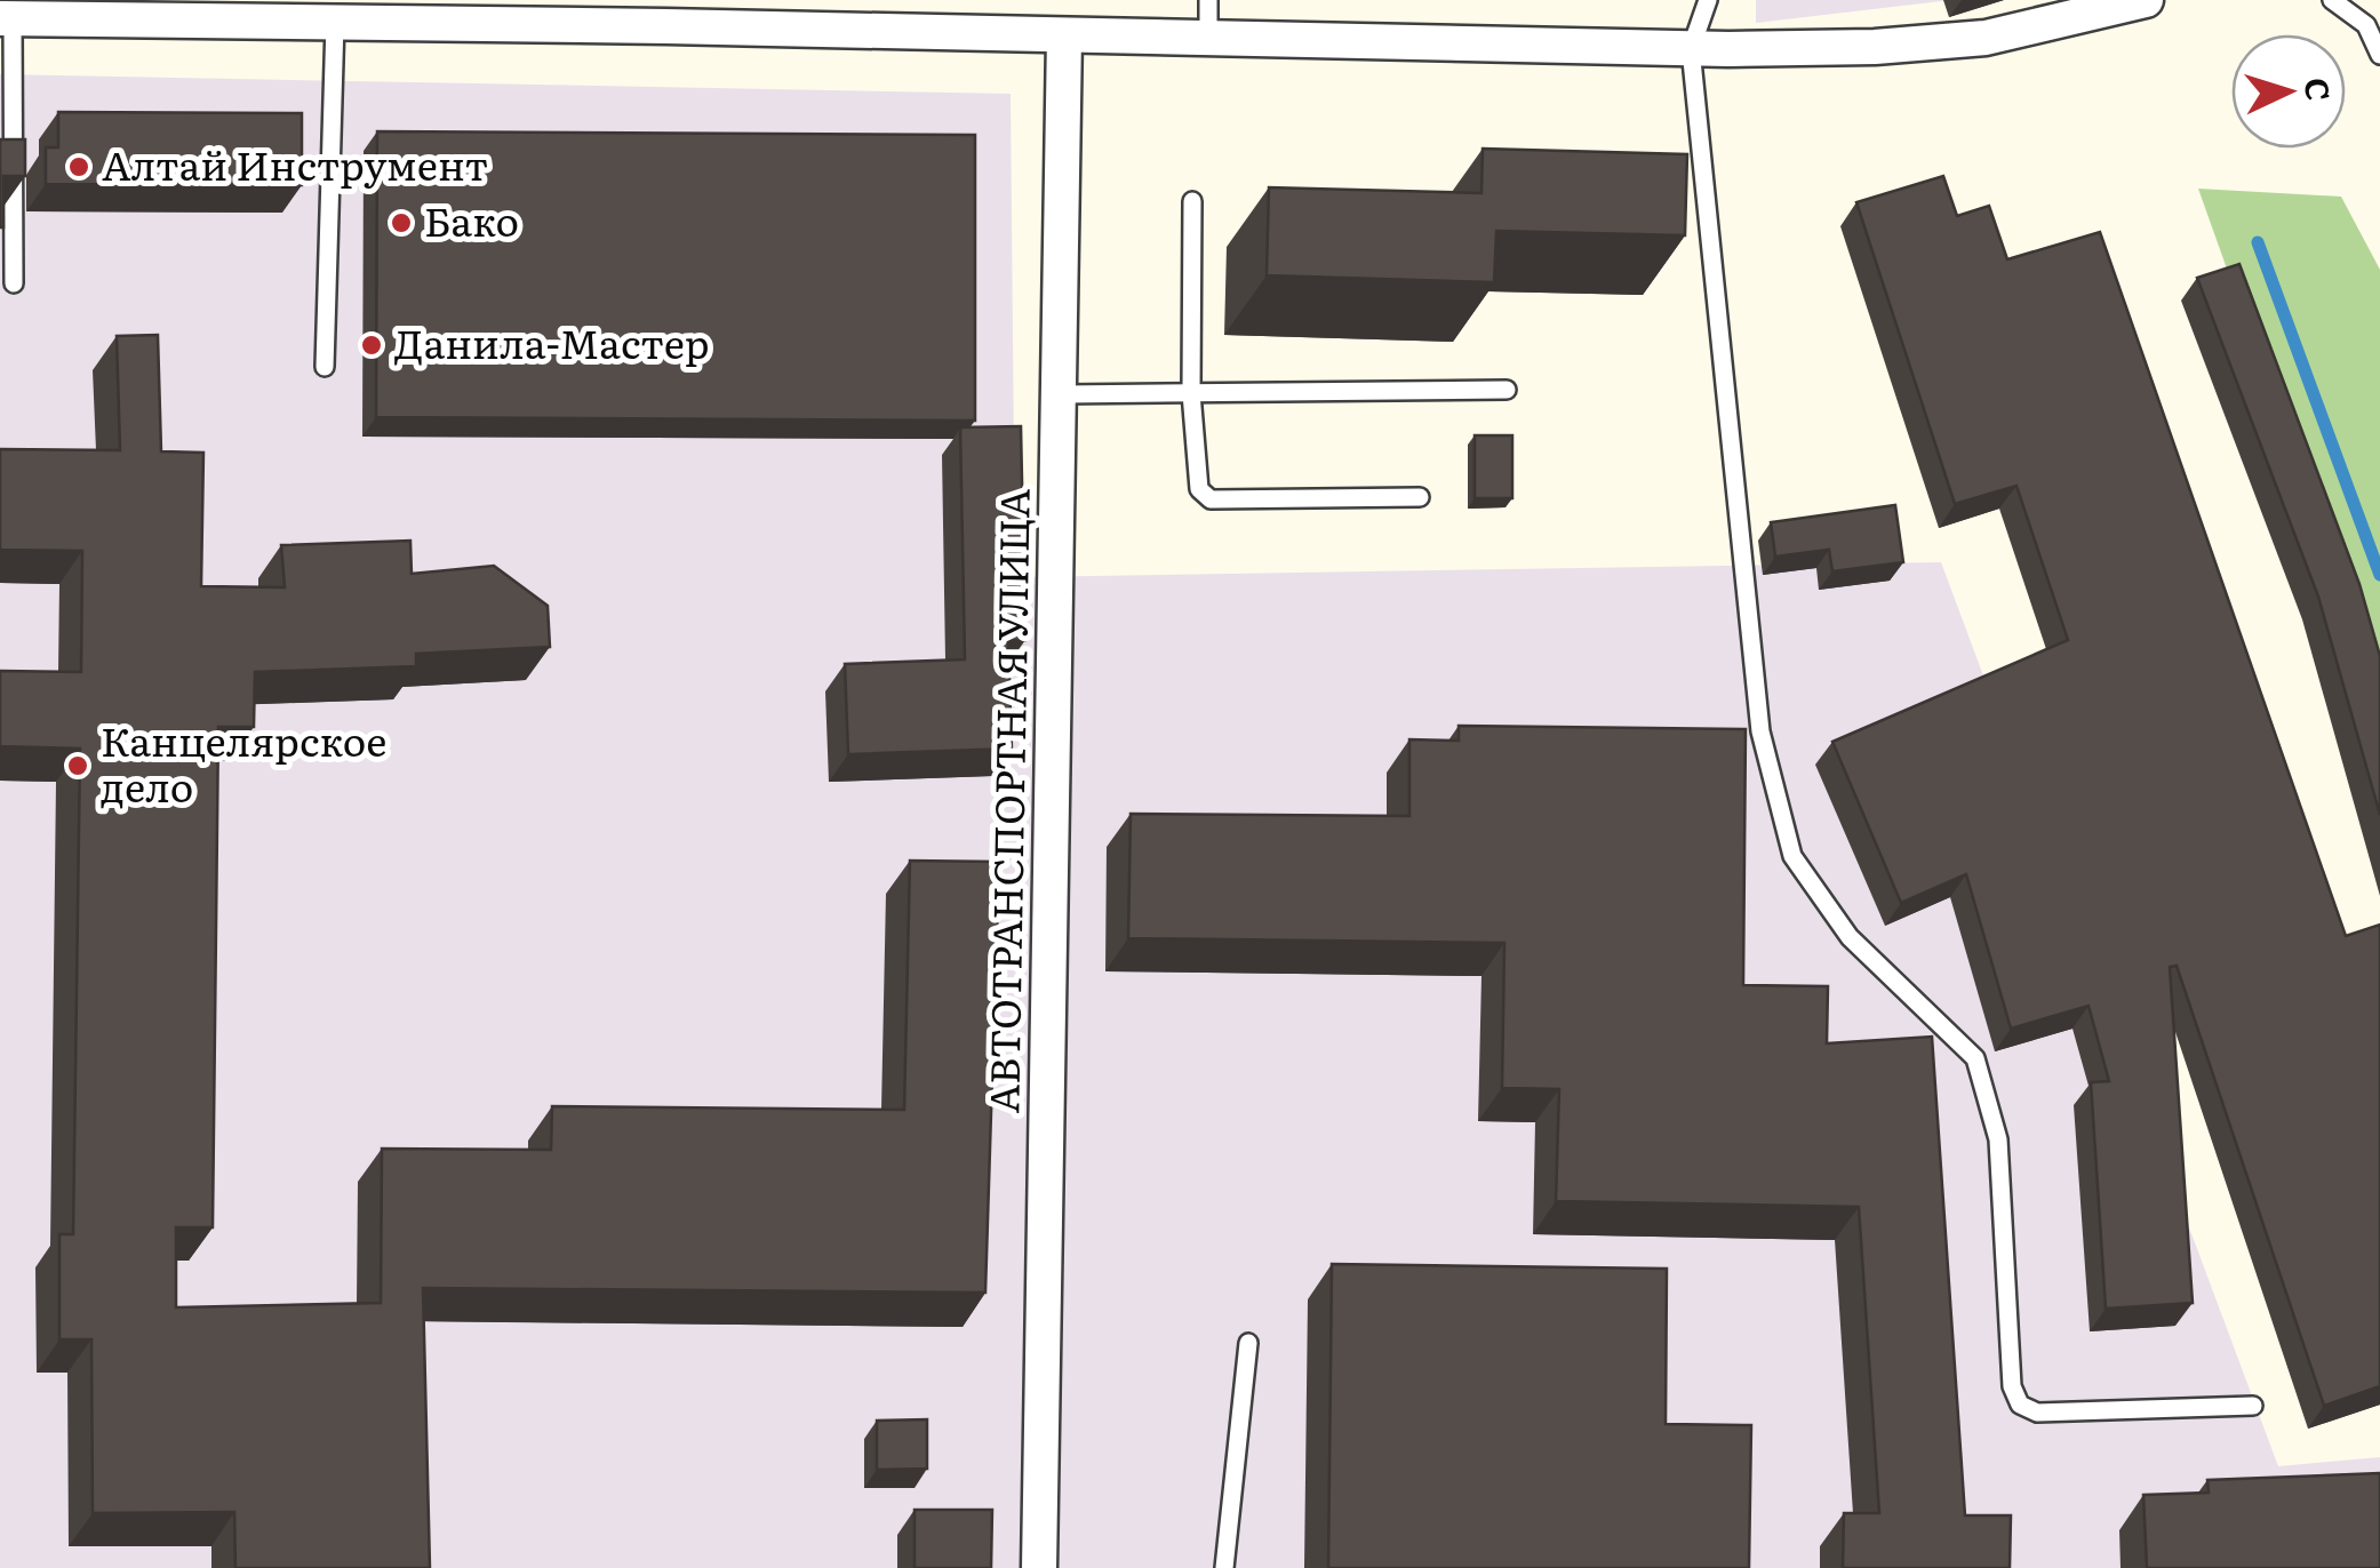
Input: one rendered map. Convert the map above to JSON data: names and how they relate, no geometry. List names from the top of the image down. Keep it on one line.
{"streets":{"street":["АВТОТРАНСПОРТНАЯ УЛИЦА"]},"places":["Алтай Инструмент","Бако","Данила-Мастер","Канцелярское дело"],"north":"right"}
